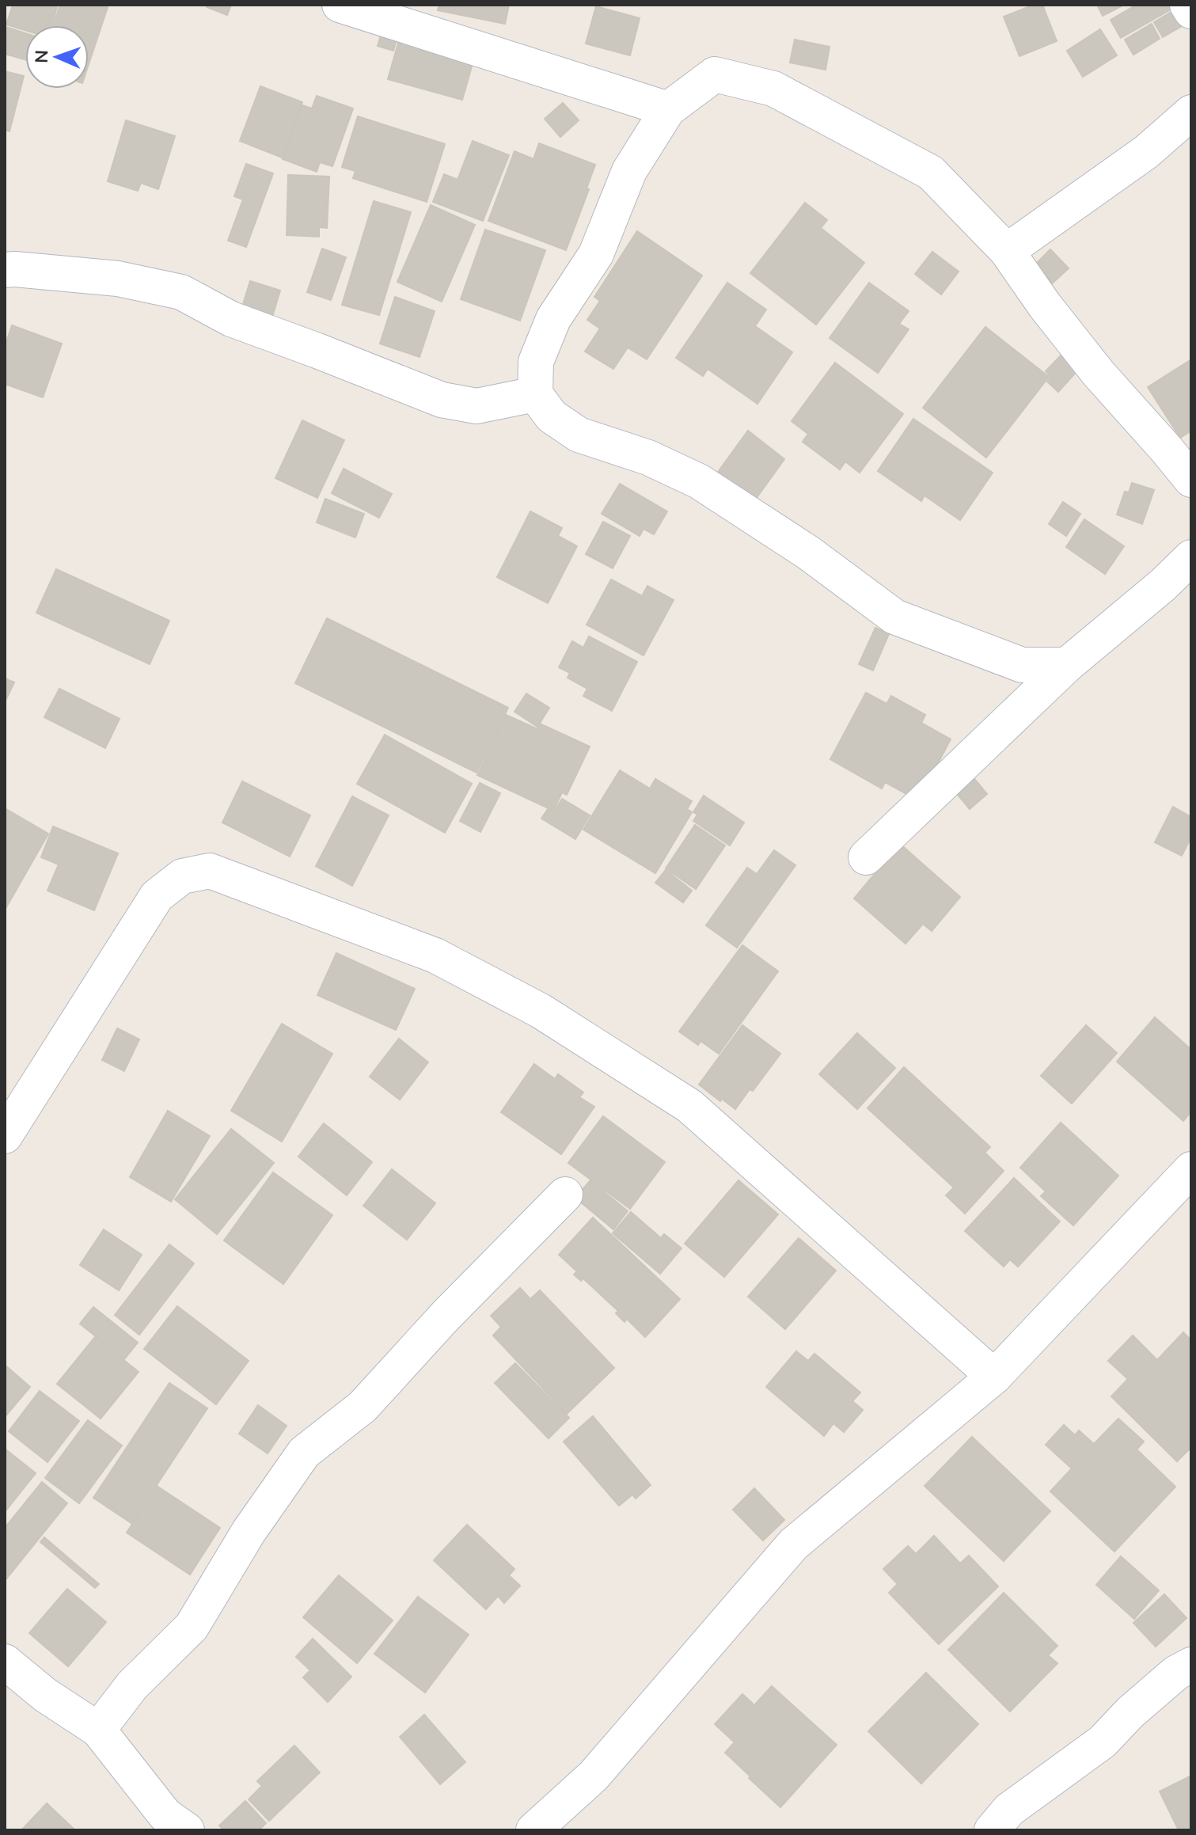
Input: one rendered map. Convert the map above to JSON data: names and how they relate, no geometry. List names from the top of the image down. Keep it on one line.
{"north":"left"}
